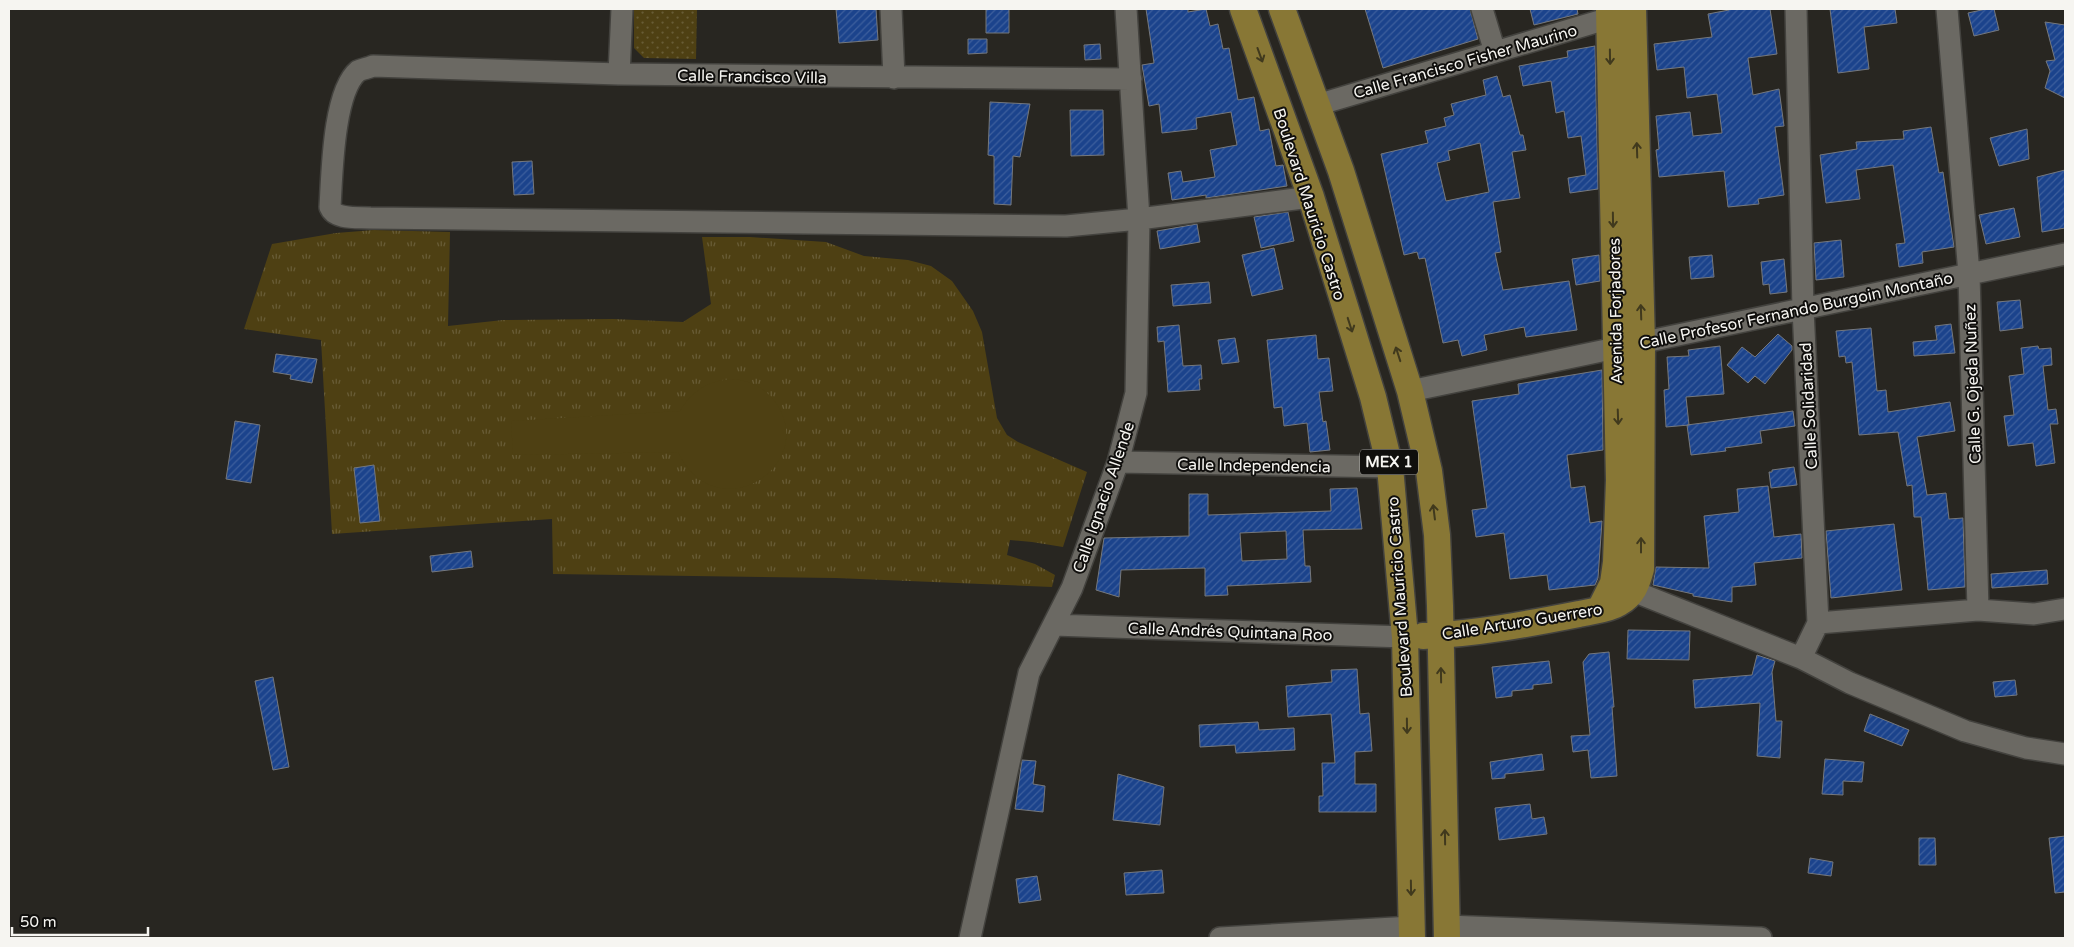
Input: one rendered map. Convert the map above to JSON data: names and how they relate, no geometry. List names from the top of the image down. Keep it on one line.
{"streets":{"main road":["Boulevard Mauricio Castro","Avenida Forjadores","MEX 1","Calle Arturo Guerrero"],"street":["Calle Francisco Fisher Maurino","Calle Francisco Villa","Calle Profesor Fernando Burgoin Montaño","Calle G. Ojeda Nuñez","Calle Solidaridad","Calle Independencia","Calle Ignacio Allende","Calle Andrés Quintana Roo"]},"crossings":[["Calle Francisco Fisher Maurino","Avenida Forjadores"],["Calle Francisco Fisher Maurino","MEX 1"],["Calle Francisco Villa","Calle Ignacio Allende"],["Boulevard Mauricio Castro","Calle Independencia"],["Boulevard Mauricio Castro","Calle Arturo Guerrero"],["Boulevard Mauricio Castro","Calle Andrés Quintana Roo"],["Calle Profesor Fernando Burgoin Montaño","Avenida Forjadores"],["Calle Profesor Fernando Burgoin Montaño","Calle G. Ojeda Nuñez"],["Calle Profesor Fernando Burgoin Montaño","Calle Solidaridad"],["Calle Profesor Fernando Burgoin Montaño","MEX 1"],["Avenida Forjadores","Calle Arturo Guerrero"],["MEX 1","Calle Arturo Guerrero"],["Calle Independencia","Calle Ignacio Allende"],["Calle Ignacio Allende","Calle Andrés Quintana Roo"],["Calle Arturo Guerrero","Calle Andrés Quintana Roo"]],"scale_bar":"50 m"}
